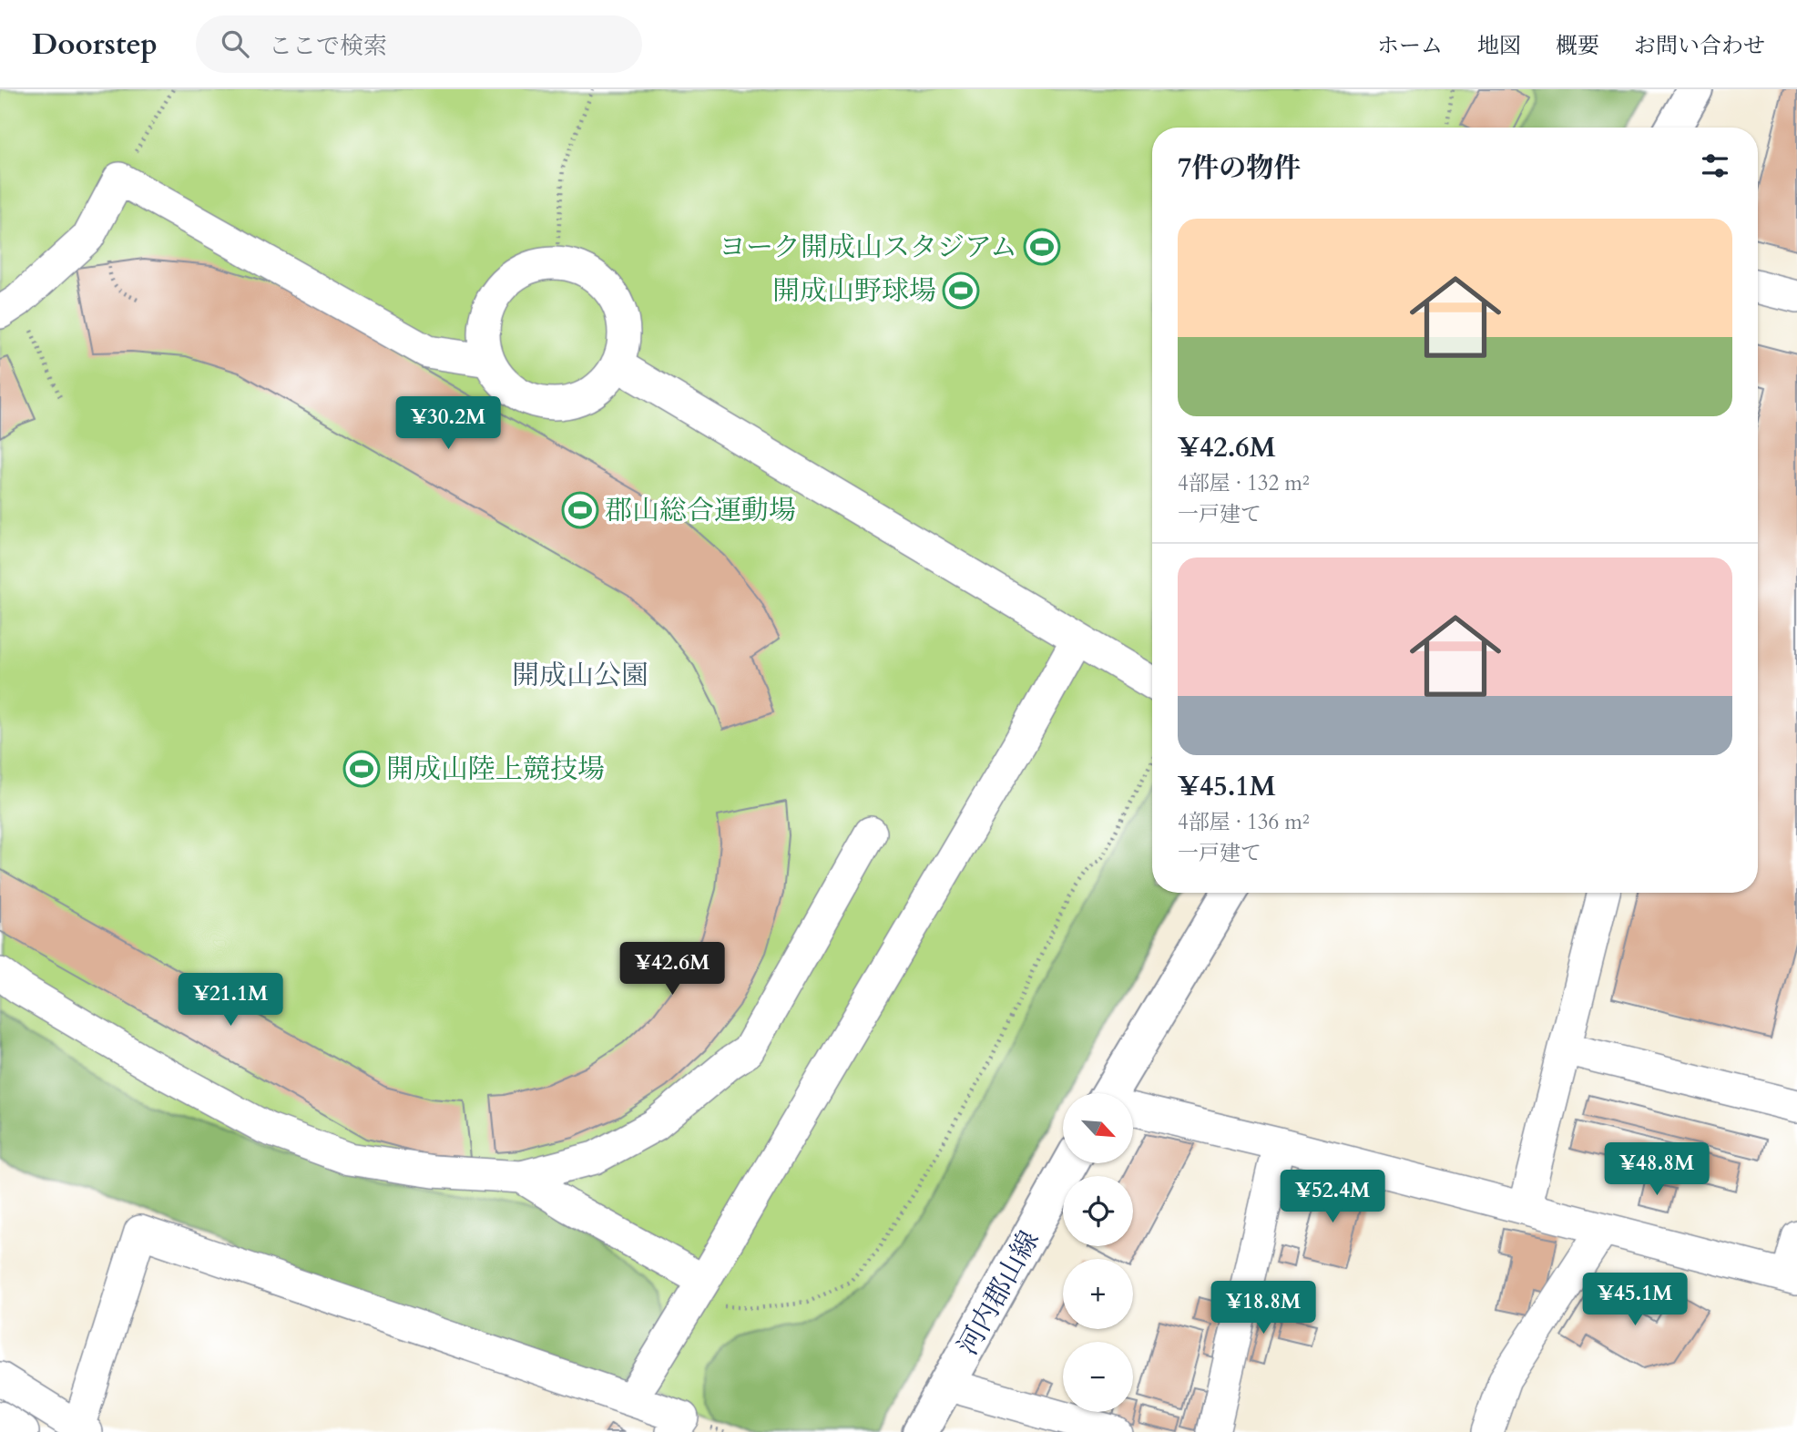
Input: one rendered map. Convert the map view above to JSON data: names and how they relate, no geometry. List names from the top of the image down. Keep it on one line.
{"streets":{"main road":["河内郡山線"]},"parks":["開成山公園"],"places":{"sports":["ヨーク開成山スタジアム","開成山野球場","郡山総合運動場","開成山陸上競技場"]},"north":"bottom right","page":{"header":"Doorstep","search":"ここで検索","nav":["ホーム","地図","概要","お問い合わせ"],"heading":"7件の物件","list":[{"name":"¥42.6M","note":"4部屋 · 132 m² · 一戸建て"},{"name":"¥45.1M","note":"4部屋 · 136 m² · 一戸建て"}],"price":["¥30.2M","¥42.6M","¥21.1M","¥48.8M","¥52.4M","¥45.1M","¥18.8M"],"map_buttons":["+","−"]}}
